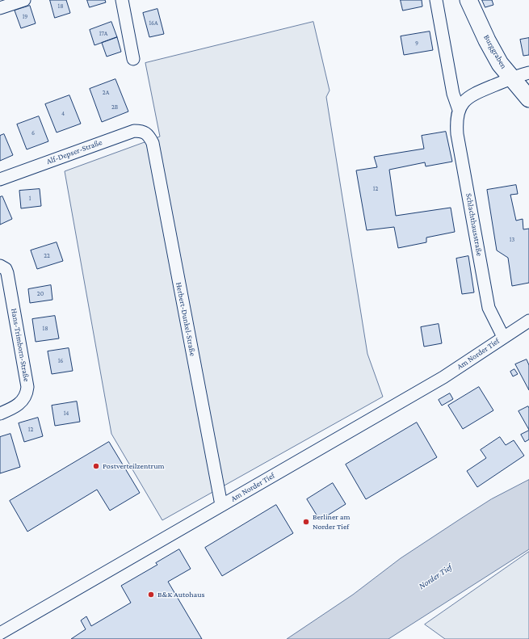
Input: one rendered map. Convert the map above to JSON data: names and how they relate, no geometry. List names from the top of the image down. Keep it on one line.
{"streets":{"main road":["Burggraben"],"street":["Alf-Depser-Straße","Schlachthausstraße","Herbert-Dunkel-Straße","Hans-Trimborn-Straße","Am Norder Tief"]},"crossings":[["Burggraben","Schlachthausstraße"],["Alf-Depser-Straße","Herbert-Dunkel-Straße"],["Schlachthausstraße","Am Norder Tief"],["Herbert-Dunkel-Straße","Am Norder Tief"]],"water":["Norder Tief"],"places":["Postverteilzentrum","Berliner am Norder Tief","B&K Autohaus"],"house_numbers":["18","19","16A","17A","9","2A","2B","4","6","12","1","13","22","20","18","16","14","12"]}
